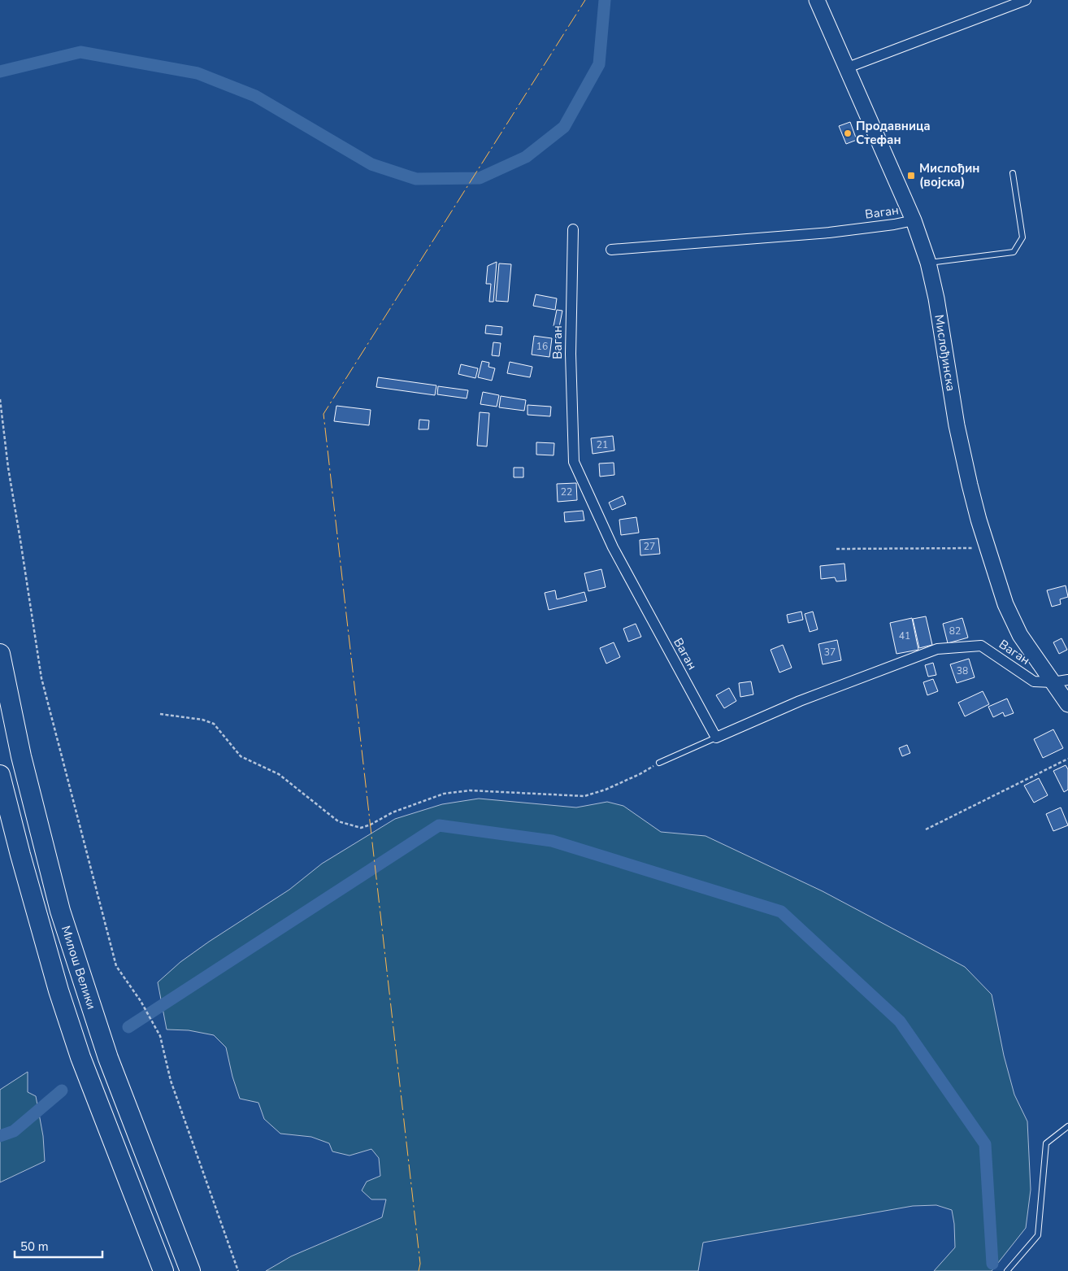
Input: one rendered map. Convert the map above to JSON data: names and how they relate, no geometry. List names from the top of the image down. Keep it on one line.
{"streets":{"highway":["Милош Велики"],"main road":["Мислођинска"],"street":["Ваган"]},"crossings":[["Ваган","Мислођинска"]],"places":{"other":["Продавница Стефан"],"transit":["Мислођин (војска)"]},"house_numbers":["16","21","22","27","82","41","37","38"],"scale_bar":"50 m"}
